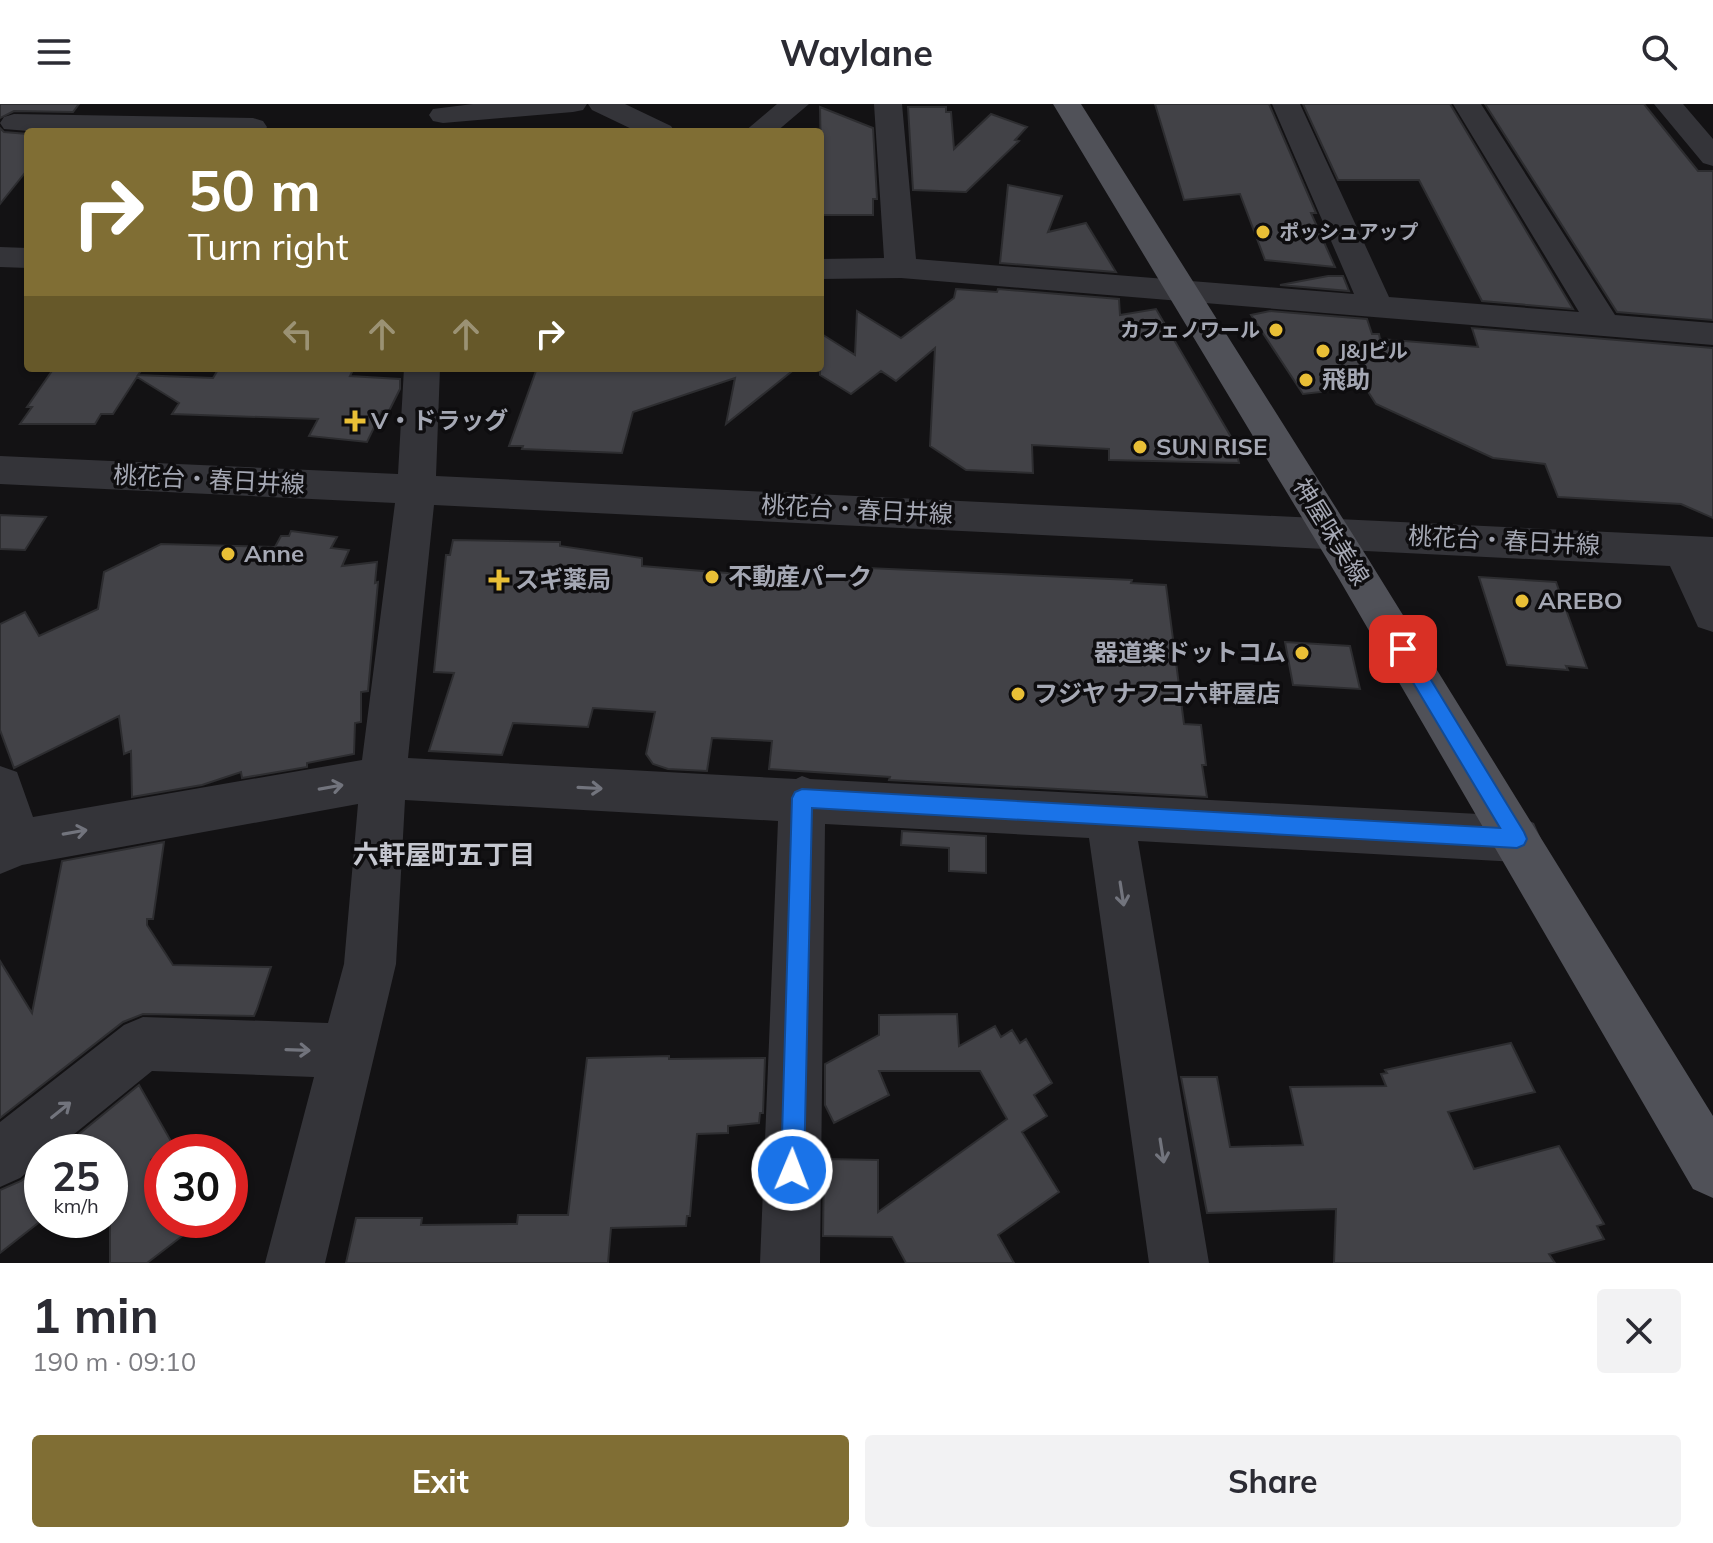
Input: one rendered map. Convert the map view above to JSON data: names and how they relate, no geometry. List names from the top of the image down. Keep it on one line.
{"streets":{"main road":["神屋味美線"],"street":["桃花台・春日井線"]},"crossings":[["桃花台・春日井線","神屋味美線"]],"districts":["六軒屋町五丁目"],"places":{"other":["ポッシュアップ","カフェノワール","J&Jビル","飛助","SUN RISE","Anne","不動産パーク","AREBO","器道楽ドットコム","フジヤ ナフコ六軒屋店"],"health":["V・ドラッグ","スギ薬局"]},"page":{"header":"Waylane","turn":["50 m","Turn right"],"speed":"25 km/h","limit":"30","heading":["1 min","190 m · 09:10"],"buttons":["Exit","Share"]}}
